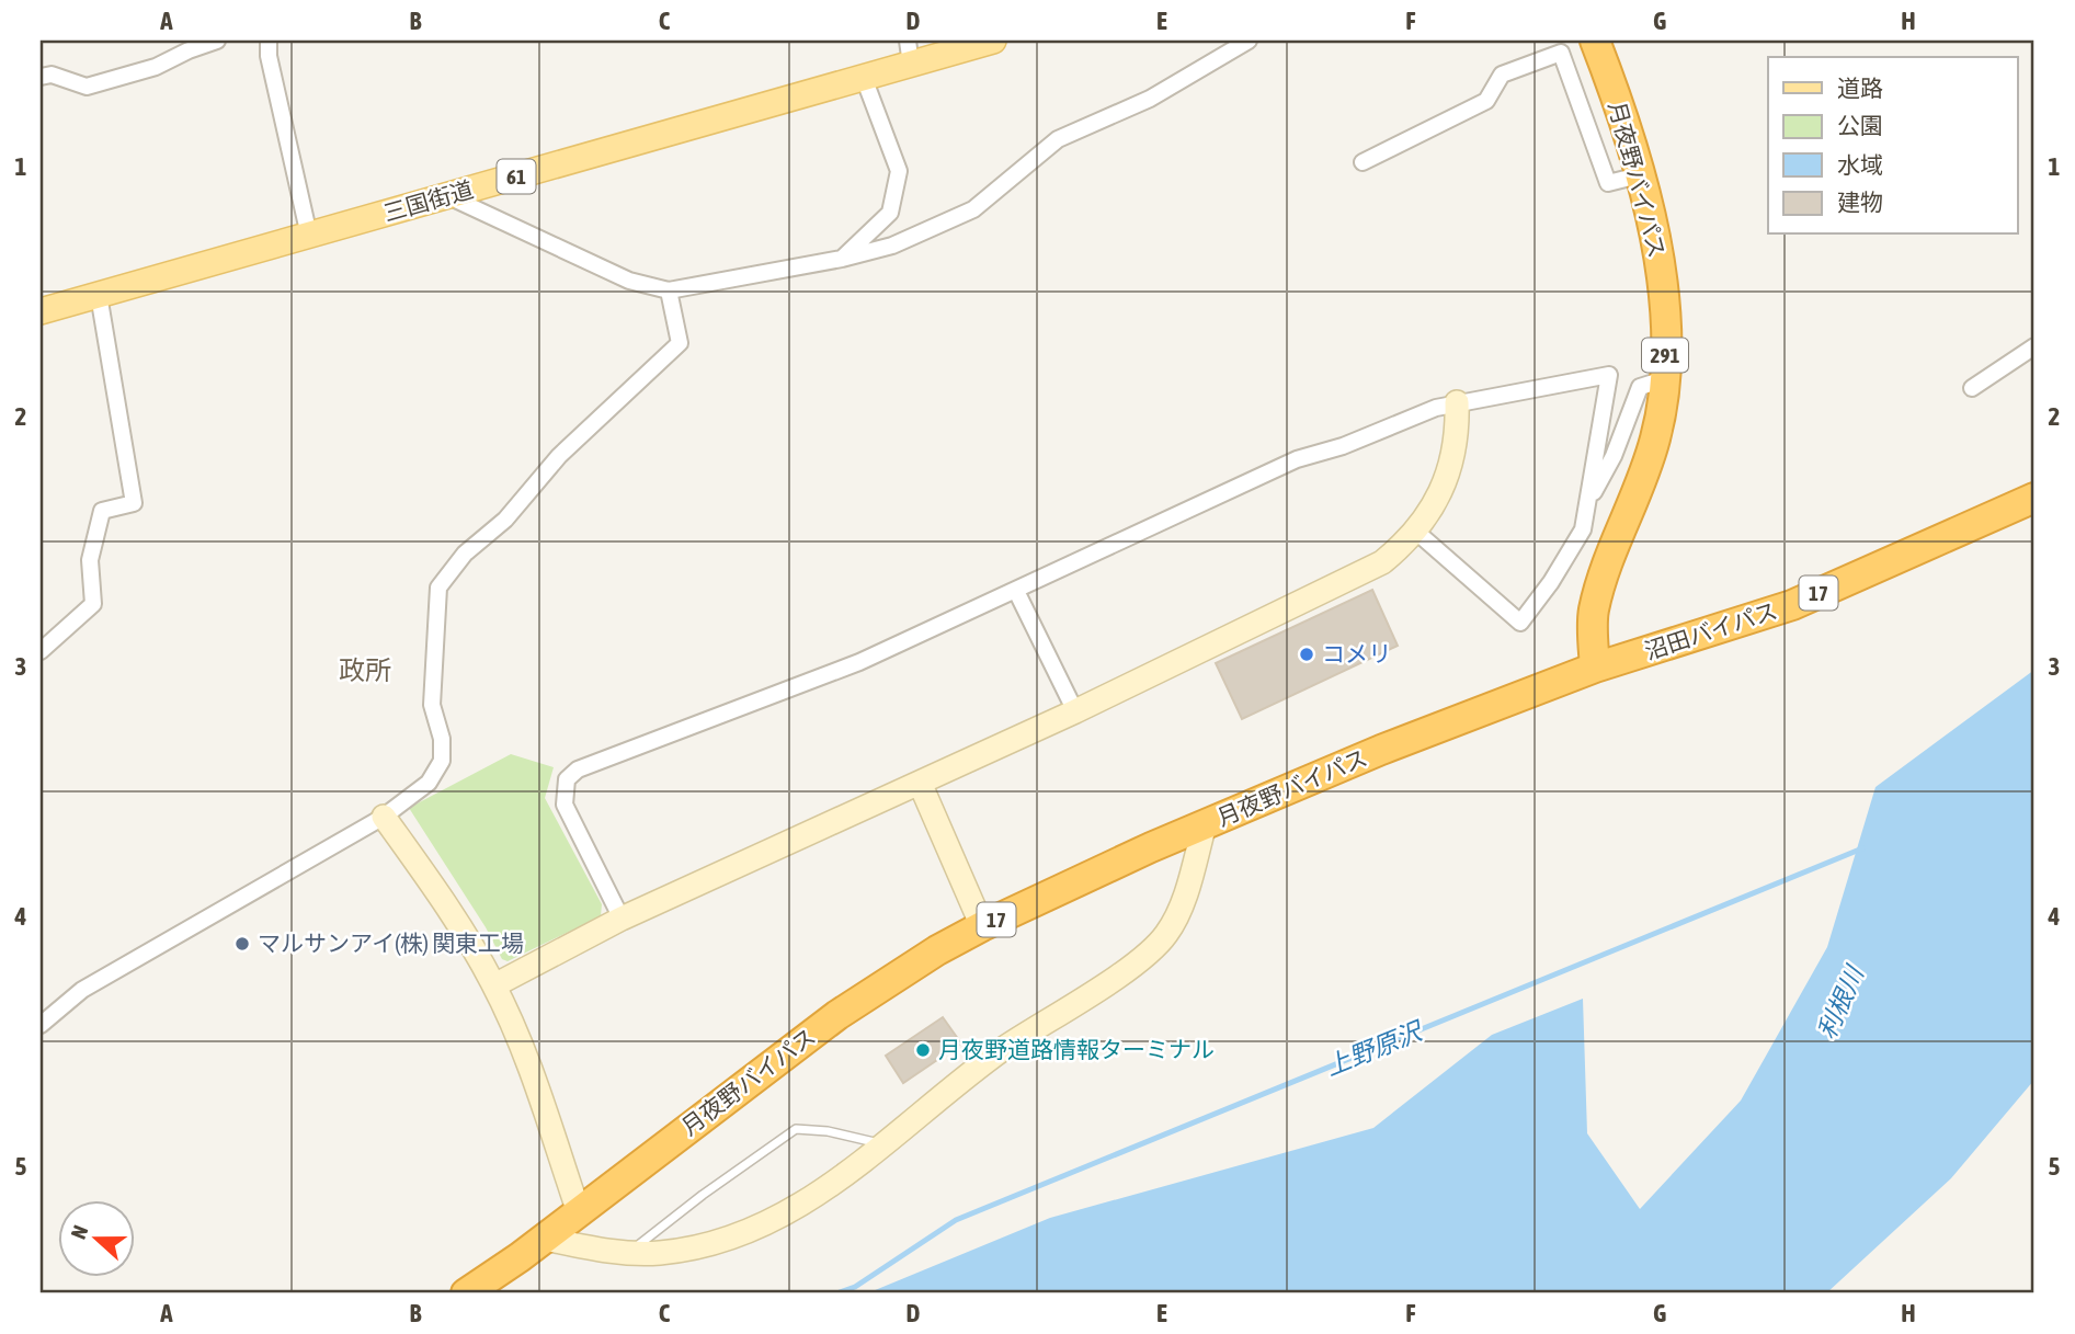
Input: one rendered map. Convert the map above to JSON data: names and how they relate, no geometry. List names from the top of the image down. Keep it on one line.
{"streets":{"highway":["月夜野バイパス","291","17","沼田バイパス"],"main road":["61","三国街道"]},"crossings":[["月夜野バイパス","沼田バイパス"]],"districts":["政所"],"water":["利根川","上野原沢"],"places":["コメリ","マルサンアイ(株) 関東工場","月夜野道路情報ターミナル"],"legend":["道路","公園","水域","建物"],"north":"left","grid":{"columns":["A","B","C","D","E","F","G","H"],"rows":["1","2","3","4","5"]}}
